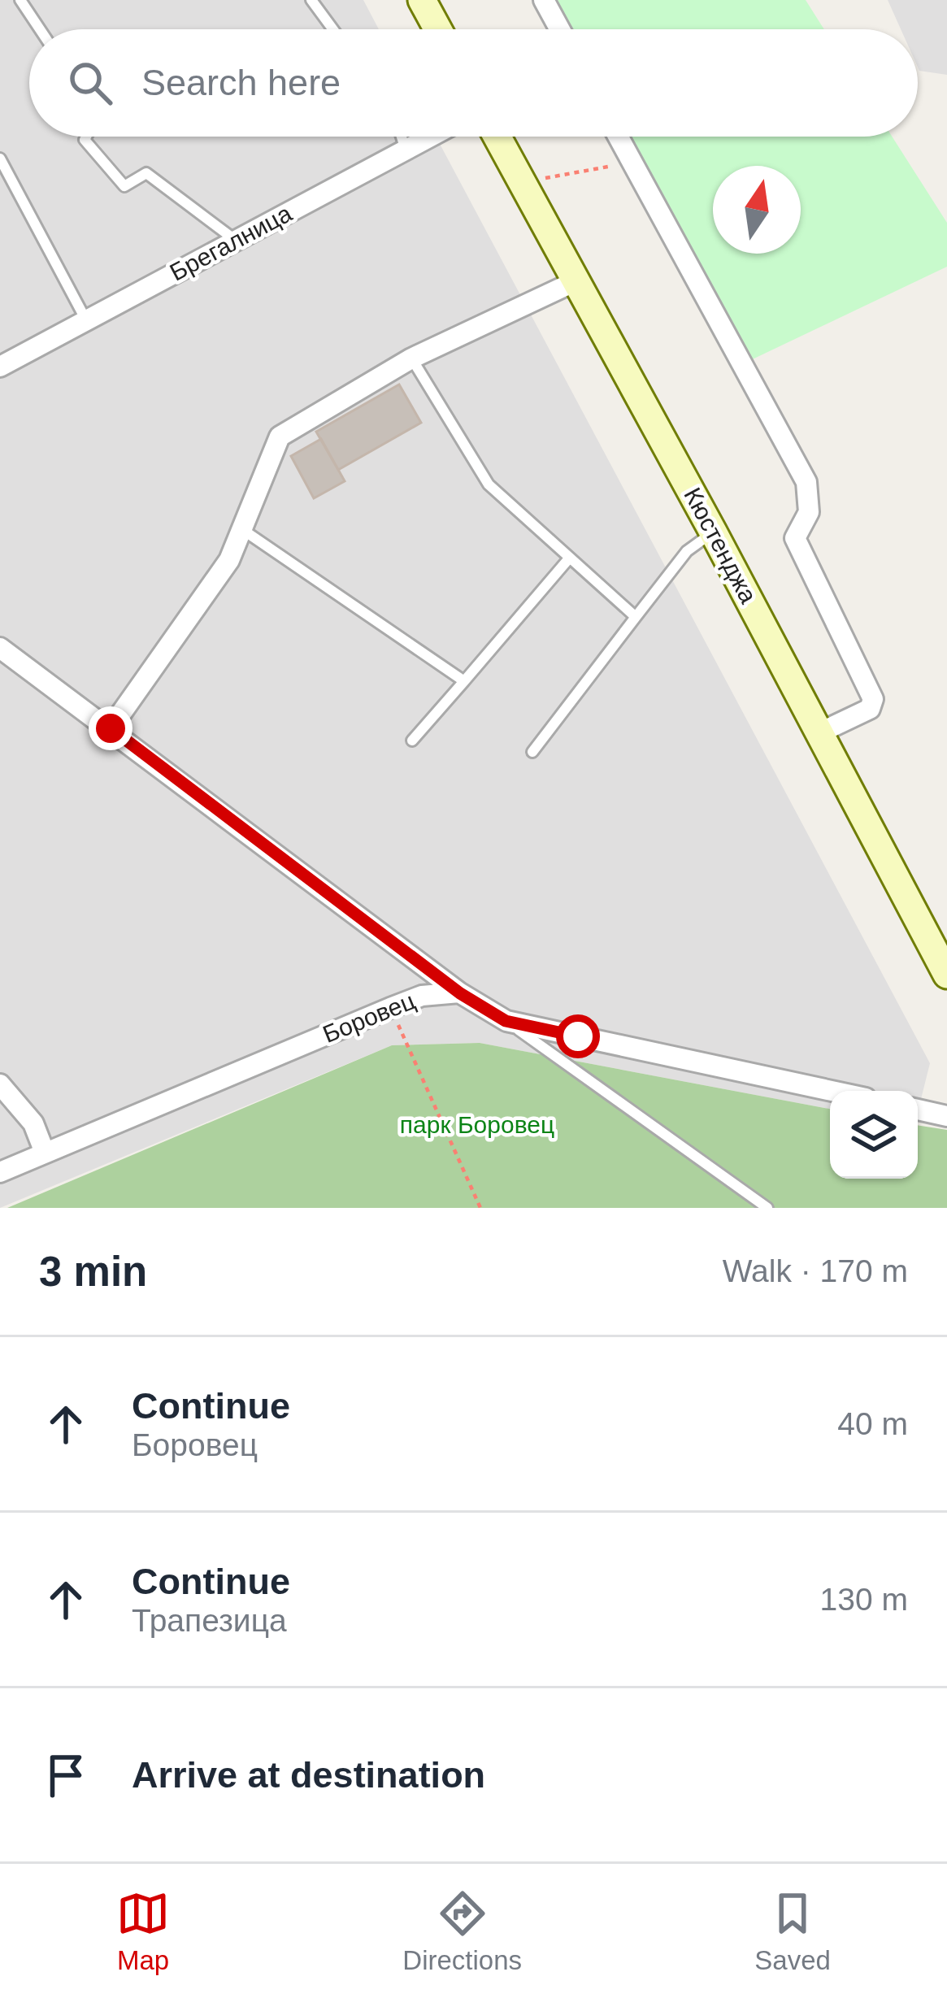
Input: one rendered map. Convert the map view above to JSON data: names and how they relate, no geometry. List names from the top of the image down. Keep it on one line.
{"streets":{"main road":["Кюстенджа"],"street":["Брегалница","Боровец"]},"parks":["парк Боровец"],"north":"top","page":{"search":"Search here","heading":["3 min","Walk · 170 m"],"list":[["Continue","Боровец","40 m"],["Continue","Трапезица","130 m"],"Arrive at destination"],"nav":["Map","Directions","Saved"]}}
